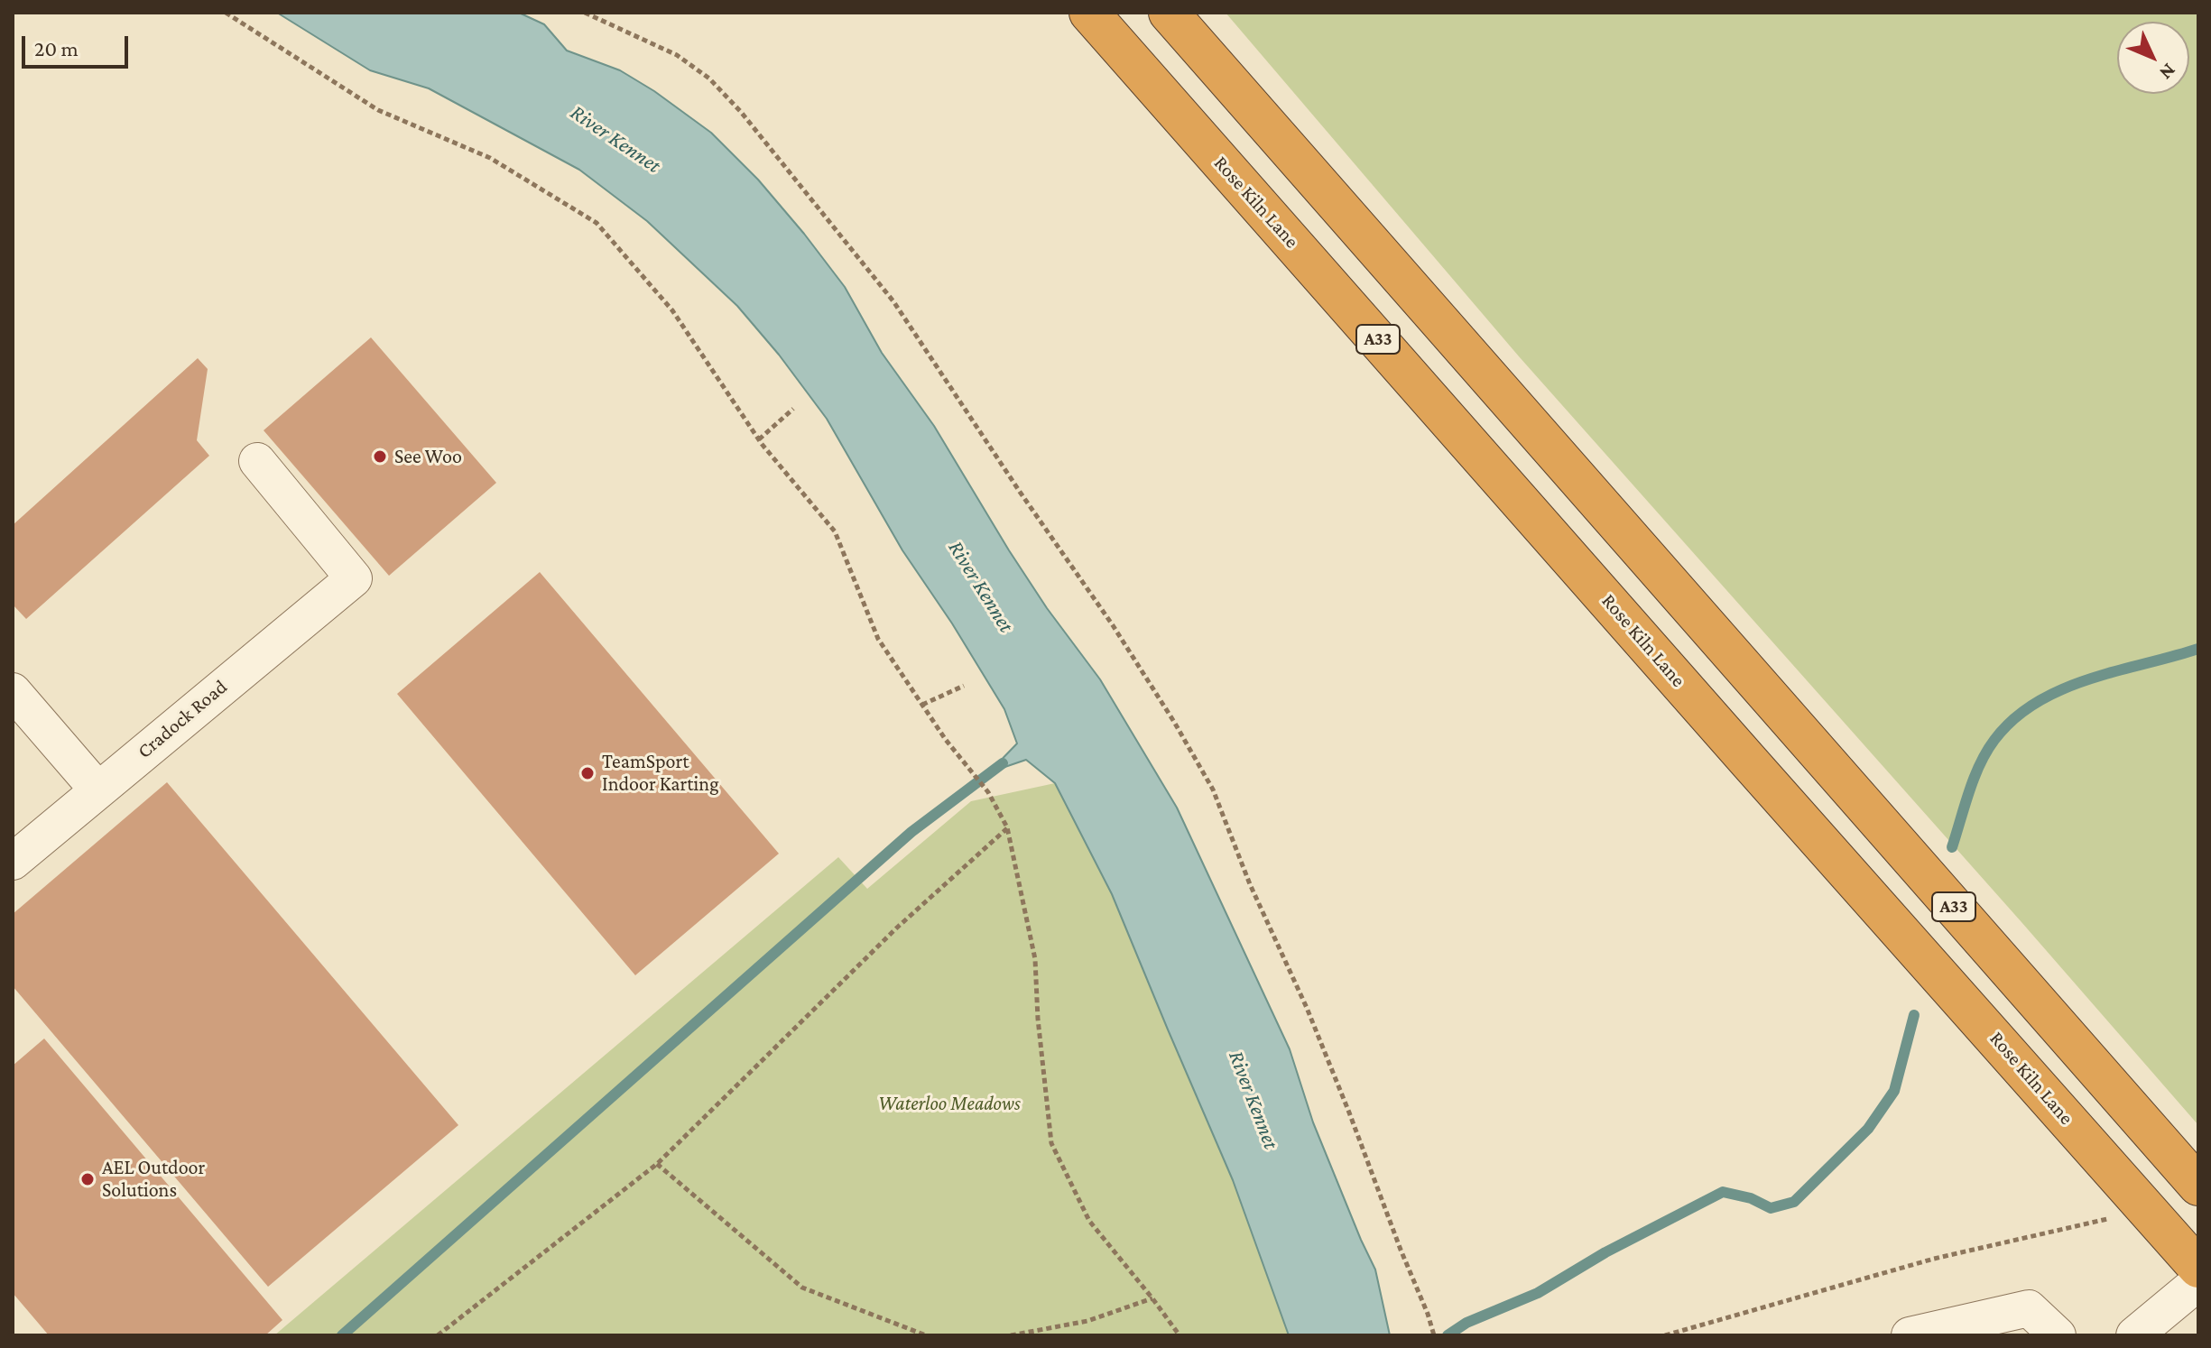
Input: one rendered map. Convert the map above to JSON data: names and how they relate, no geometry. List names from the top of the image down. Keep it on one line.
{"streets":{"highway":["Rose Kiln Lane","A33"],"street":["Cradock Road"]},"water":["River Kennet"],"parks":["Waterloo Meadows"],"places":["See Woo","TeamSport Indoor Karting","AEL Outdoor Solutions"],"scale_bar":"20 m","north":"bottom right"}
